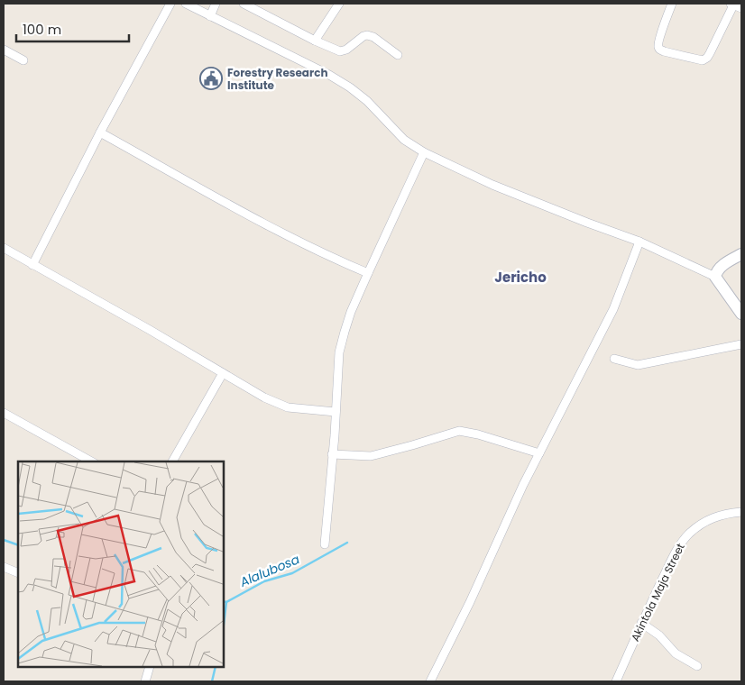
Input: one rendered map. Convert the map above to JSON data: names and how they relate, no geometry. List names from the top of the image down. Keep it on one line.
{"streets":{"street":["Akintola Maja Street"]},"districts":["Jericho"],"water":["Alalubosa"],"places":{"public building":["Forestry Research Institute"]},"scale_bar":"100 m"}
